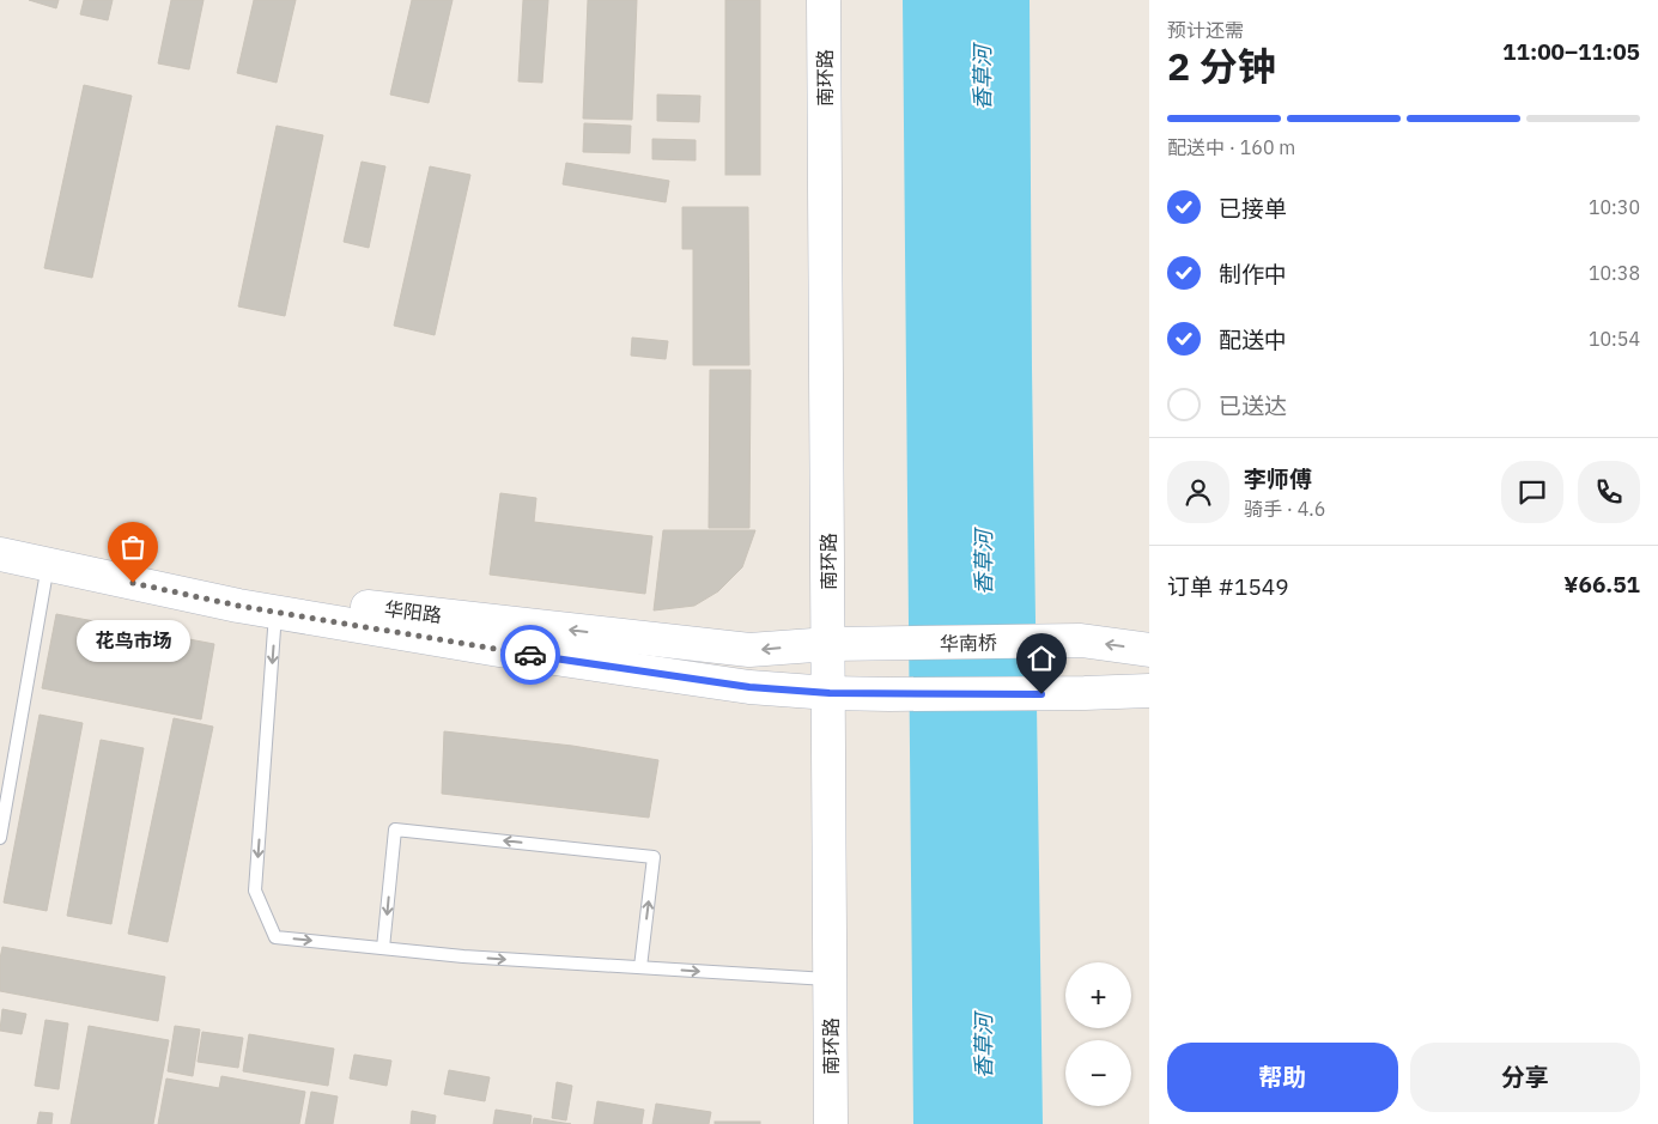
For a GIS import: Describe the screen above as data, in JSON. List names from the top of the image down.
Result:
{
  "streets": {
    "main road": ["南环路", "华阳路", "华南桥"]
  },
  "crossings": [
    ["南环路", "华阳路"],
    ["华阳路", "华南桥"]
  ],
  "water": ["香草河"],
  "places": ["花鸟市场"],
  "page": {
    "heading": ["2 分钟", "预计还需", "11:00–11:05"],
    "panel": [
      "李师傅",
      "骑手 · 4.6",
      "订单 #1549",
      "¥66.51"
    ],
    "bar": "配送中 · 160 m",
    "list": [
      ["已接单", "10:30"],
      ["制作中", "10:38"],
      ["配送中", "10:54"],
      "已送达"
    ],
    "bubble": "花鸟市场",
    "map_buttons": ["+", "−"],
    "buttons": ["帮助", "分享"]
  }
}
